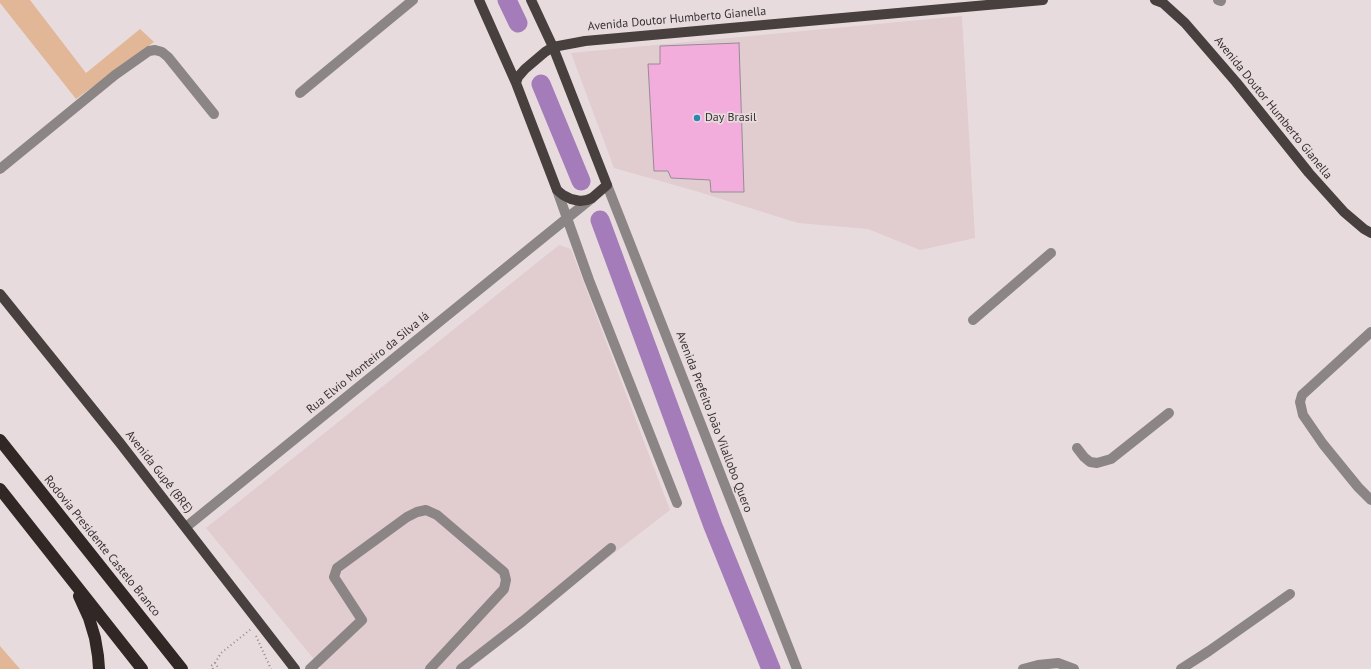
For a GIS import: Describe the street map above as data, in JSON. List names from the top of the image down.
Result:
{
  "streets": {
    "highway": ["Rodovia Presidente Castelo Branco"],
    "main road": ["Avenida Doutor Humberto Gianella", "Avenida Prefeito João Vilallobo Quero", "Avenida Gupê (BRE)"],
    "street": ["Rua Elvio Monteiro da Silva Iá"]
  },
  "crossings": [
    ["Avenida Doutor Humberto Gianella", "Avenida Prefeito João Vilallobo Quero"],
    ["Rua Elvio Monteiro da Silva Iá", "Avenida Gupê (BRE)"]
  ],
  "places": ["Day Brasil"]
}
